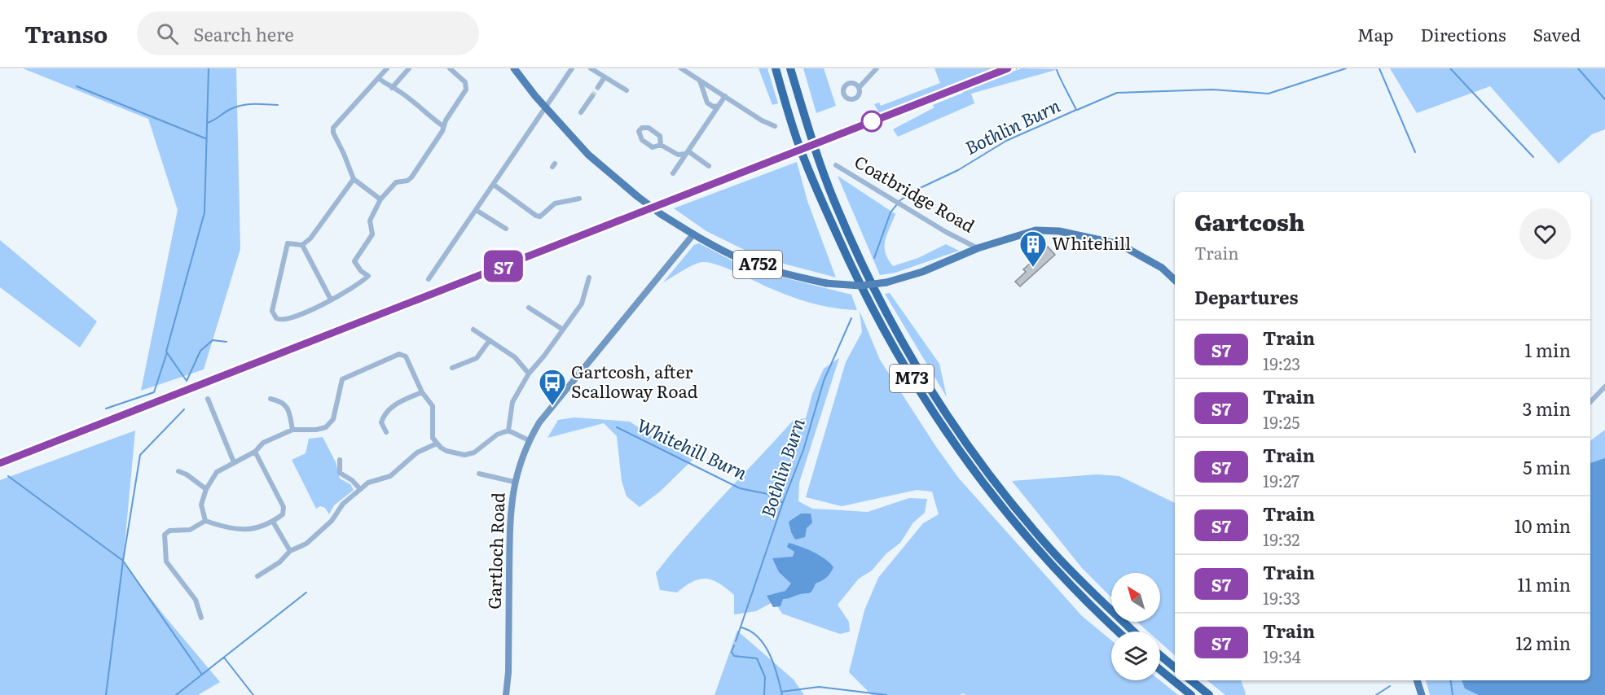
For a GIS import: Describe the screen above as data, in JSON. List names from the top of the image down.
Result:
{
  "streets": {
    "highway": ["M73"],
    "main road": ["Coatbridge Road", "A752", "Gartloch Road"]
  },
  "crossings": [
    ["Coatbridge Road", "A752"],
    ["Coatbridge Road", "Gartloch Road"]
  ],
  "water": ["Bothlin Burn", "Whitehill Burn"],
  "places": {
    "building": ["Whitehill"],
    "bus stop": ["Gartcosh, after Scalloway Road"]
  },
  "north": "top left",
  "page": {
    "header": "Transo",
    "search": "Search here",
    "nav": ["Map", "Directions", "Saved"],
    "on_map": "S7",
    "heading": [
      ["Gartcosh", "Train"],
      "Departures"
    ],
    "list": [
      {
        "mark": "S7",
        "name": "Train",
        "note": "19:23",
        "value": "1 min"
      },
      {
        "mark": "S7",
        "name": "Train",
        "note": "19:25",
        "value": "3 min"
      },
      {
        "mark": "S7",
        "name": "Train",
        "note": "19:27",
        "value": "5 min"
      },
      {
        "mark": "S7",
        "name": "Train",
        "note": "19:32",
        "value": "10 min"
      },
      {
        "mark": "S7",
        "name": "Train",
        "note": "19:33",
        "value": "11 min"
      },
      {
        "mark": "S7",
        "name": "Train",
        "note": "19:34",
        "value": "12 min"
      }
    ]
  }
}
